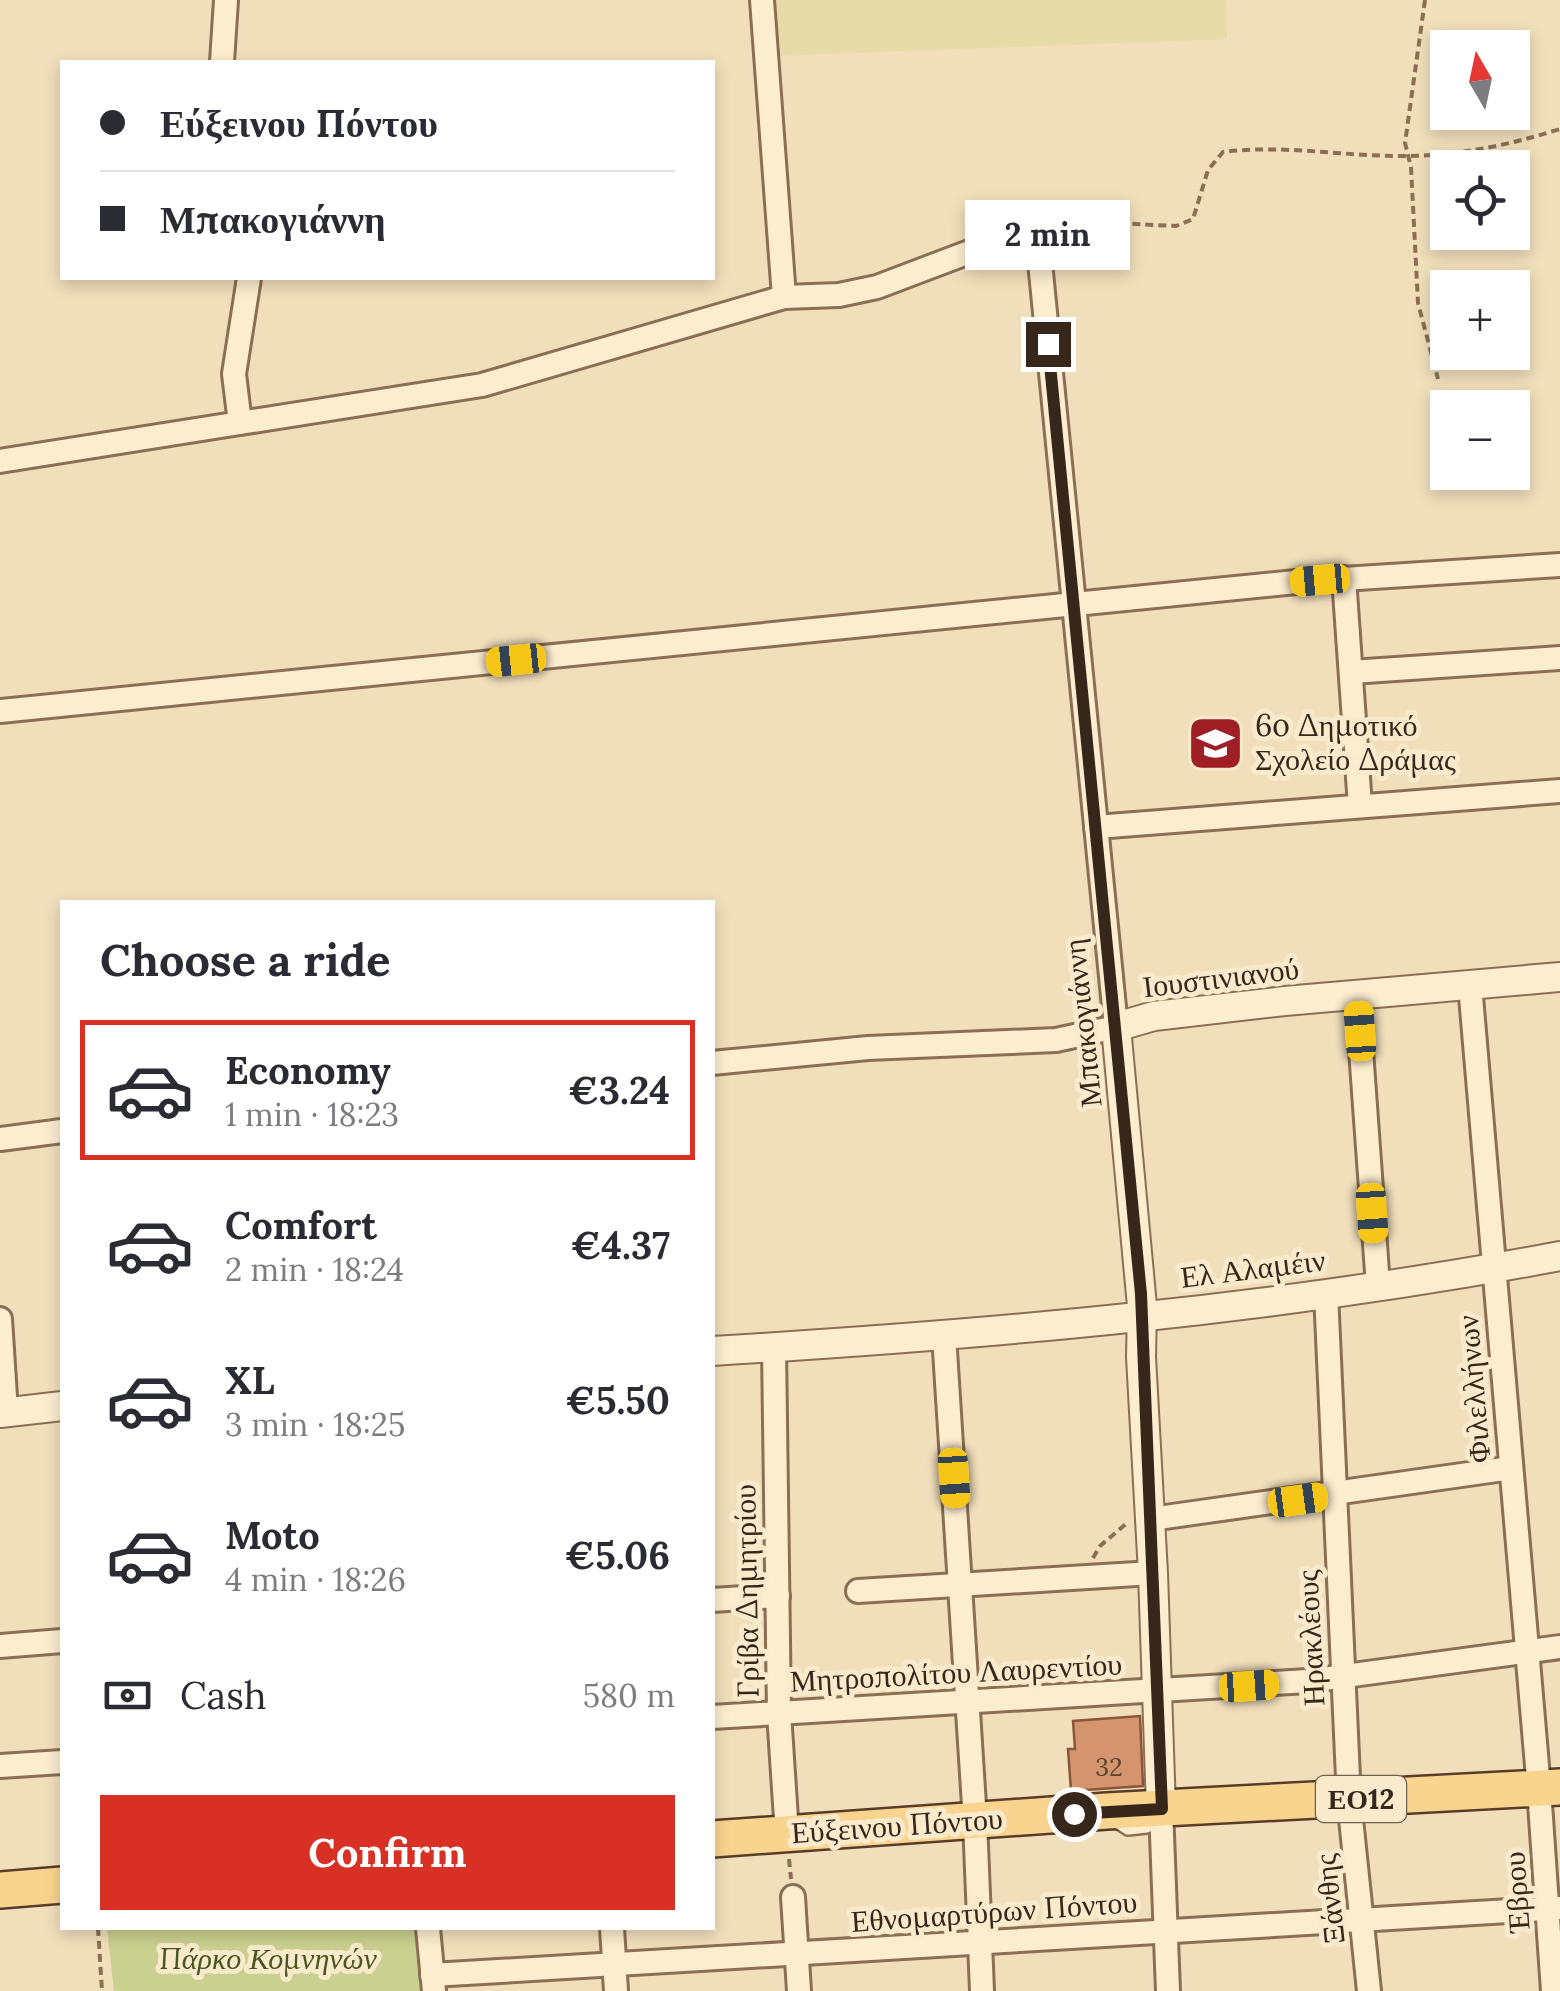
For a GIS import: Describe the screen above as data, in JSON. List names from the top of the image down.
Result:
{
  "streets": {
    "main road": ["ΕΟ12", "Εύξεινου Πόντου"],
    "street": [
      "Ιουστινιανού",
      "Μπακογιάννη",
      "Ελ Αλαμέιν",
      "Φιλελλήνων",
      "Γρίβα Δημητρίου",
      "Ηρακλέους",
      "Μητροπολίτου Λαυρεντίου",
      "Έβρου",
      "Ξάνθης",
      "Εθνομαρτύρων Πόντου"
    ]
  },
  "crossings": [
    ["Ιουστινιανού", "Μπακογιάννη"],
    ["Ιουστινιανού", "Φιλελλήνων"],
    ["Μπακογιάννη", "Ελ Αλαμέιν"],
    ["Μπακογιάννη", "Μητροπολίτου Λαυρεντίου"],
    ["Μπακογιάννη", "Εύξεινου Πόντου"],
    ["Ελ Αλαμέιν", "Φιλελλήνων"],
    ["Ελ Αλαμέιν", "Γρίβα Δημητρίου"],
    ["Ελ Αλαμέιν", "Ηρακλέους"],
    ["Φιλελλήνων", "Μητροπολίτου Λαυρεντίου"],
    ["Φιλελλήνων", "Εύξεινου Πόντου"],
    ["Φιλελλήνων", "Έβρου"],
    ["Γρίβα Δημητρίου", "Μητροπολίτου Λαυρεντίου"],
    ["Γρίβα Δημητρίου", "Εύξεινου Πόντου"],
    ["Ηρακλέους", "Μητροπολίτου Λαυρεντίου"],
    ["Ηρακλέους", "Εύξεινου Πόντου"],
    ["Ηρακλέους", "Ξάνθης"],
    ["Εύξεινου Πόντου", "Έβρου"],
    ["Εύξεινου Πόντου", "Ξάνθης"],
    ["Έβρου", "Εθνομαρτύρων Πόντου"],
    ["Ξάνθης", "Εθνομαρτύρων Πόντου"]
  ],
  "parks": ["Πάρκο Κομνηνών"],
  "places": {
    "school or university": ["6o Δημοτικό Σχολείο Δράμας"]
  },
  "house_numbers": ["32"],
  "north": "top",
  "page": {
    "map_buttons": ["+", "−"],
    "banner": ["Εύξεινου Πόντου", "Μπακογιάννη"],
    "bubble": "2 min",
    "heading": "Choose a ride",
    "list": [
      {
        "name": "Economy",
        "note": "1 min · 18:23",
        "value": "€3.24"
      },
      {
        "name": "Comfort",
        "note": "2 min · 18:24",
        "value": "€4.37"
      },
      {
        "name": "XL",
        "note": "3 min · 18:25",
        "value": "€5.50"
      },
      {
        "name": "Moto",
        "note": "4 min · 18:26",
        "value": "€5.06"
      }
    ],
    "pay": ["Cash", "580 m"],
    "buttons": "Confirm"
  }
}
